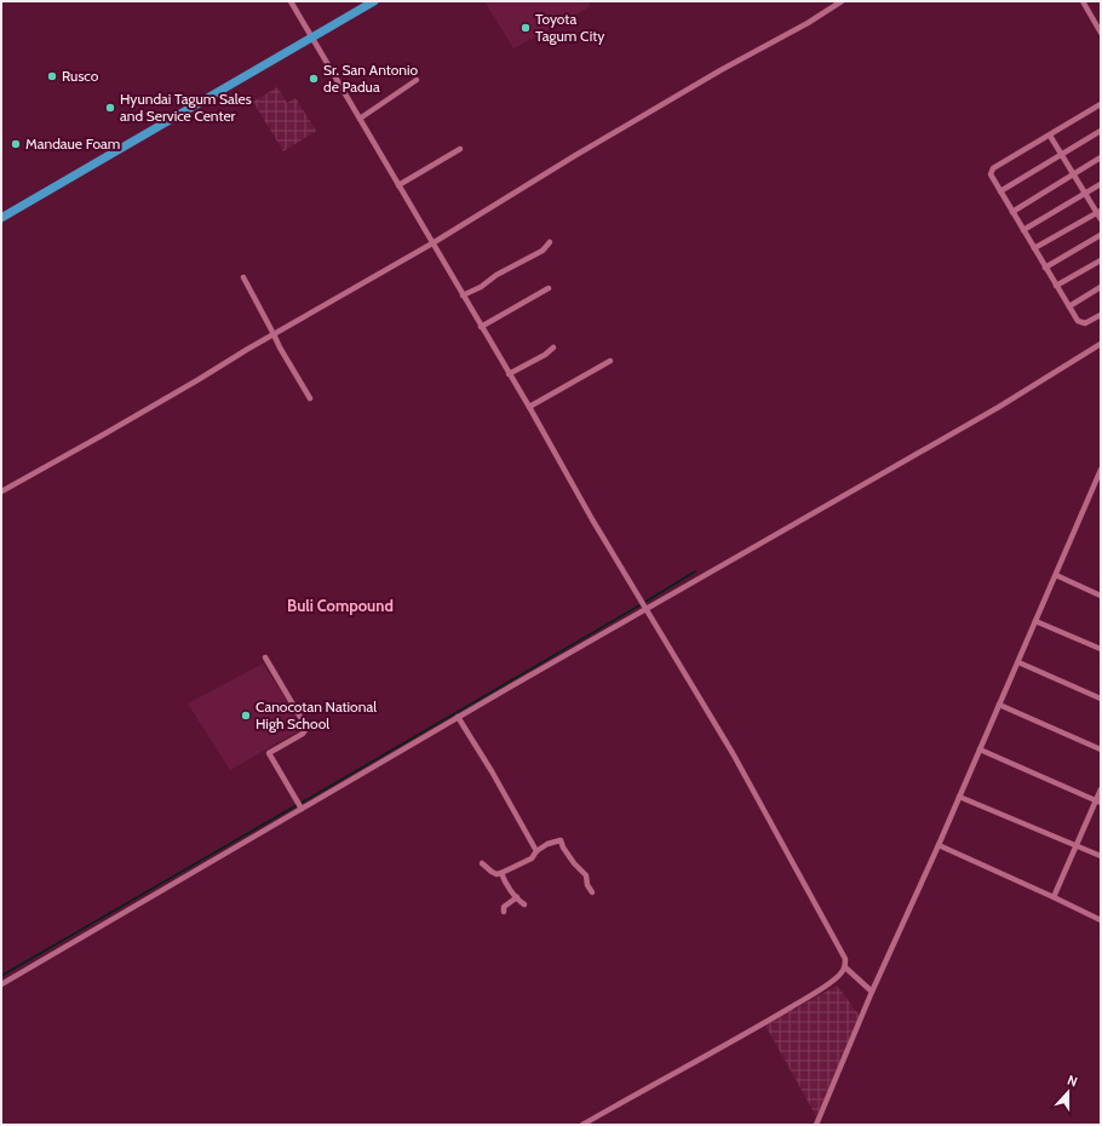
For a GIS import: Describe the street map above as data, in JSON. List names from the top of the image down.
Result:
{
  "districts": ["Buli Compound"],
  "places": [
    "Toyota Tagum City",
    "Rusco",
    "Sr. San Antonio de Padua",
    "Hyundai Tagum Sales and Service Center",
    "Mandaue Foam",
    "Canocotan National High School"
  ],
  "north": "top"
}
